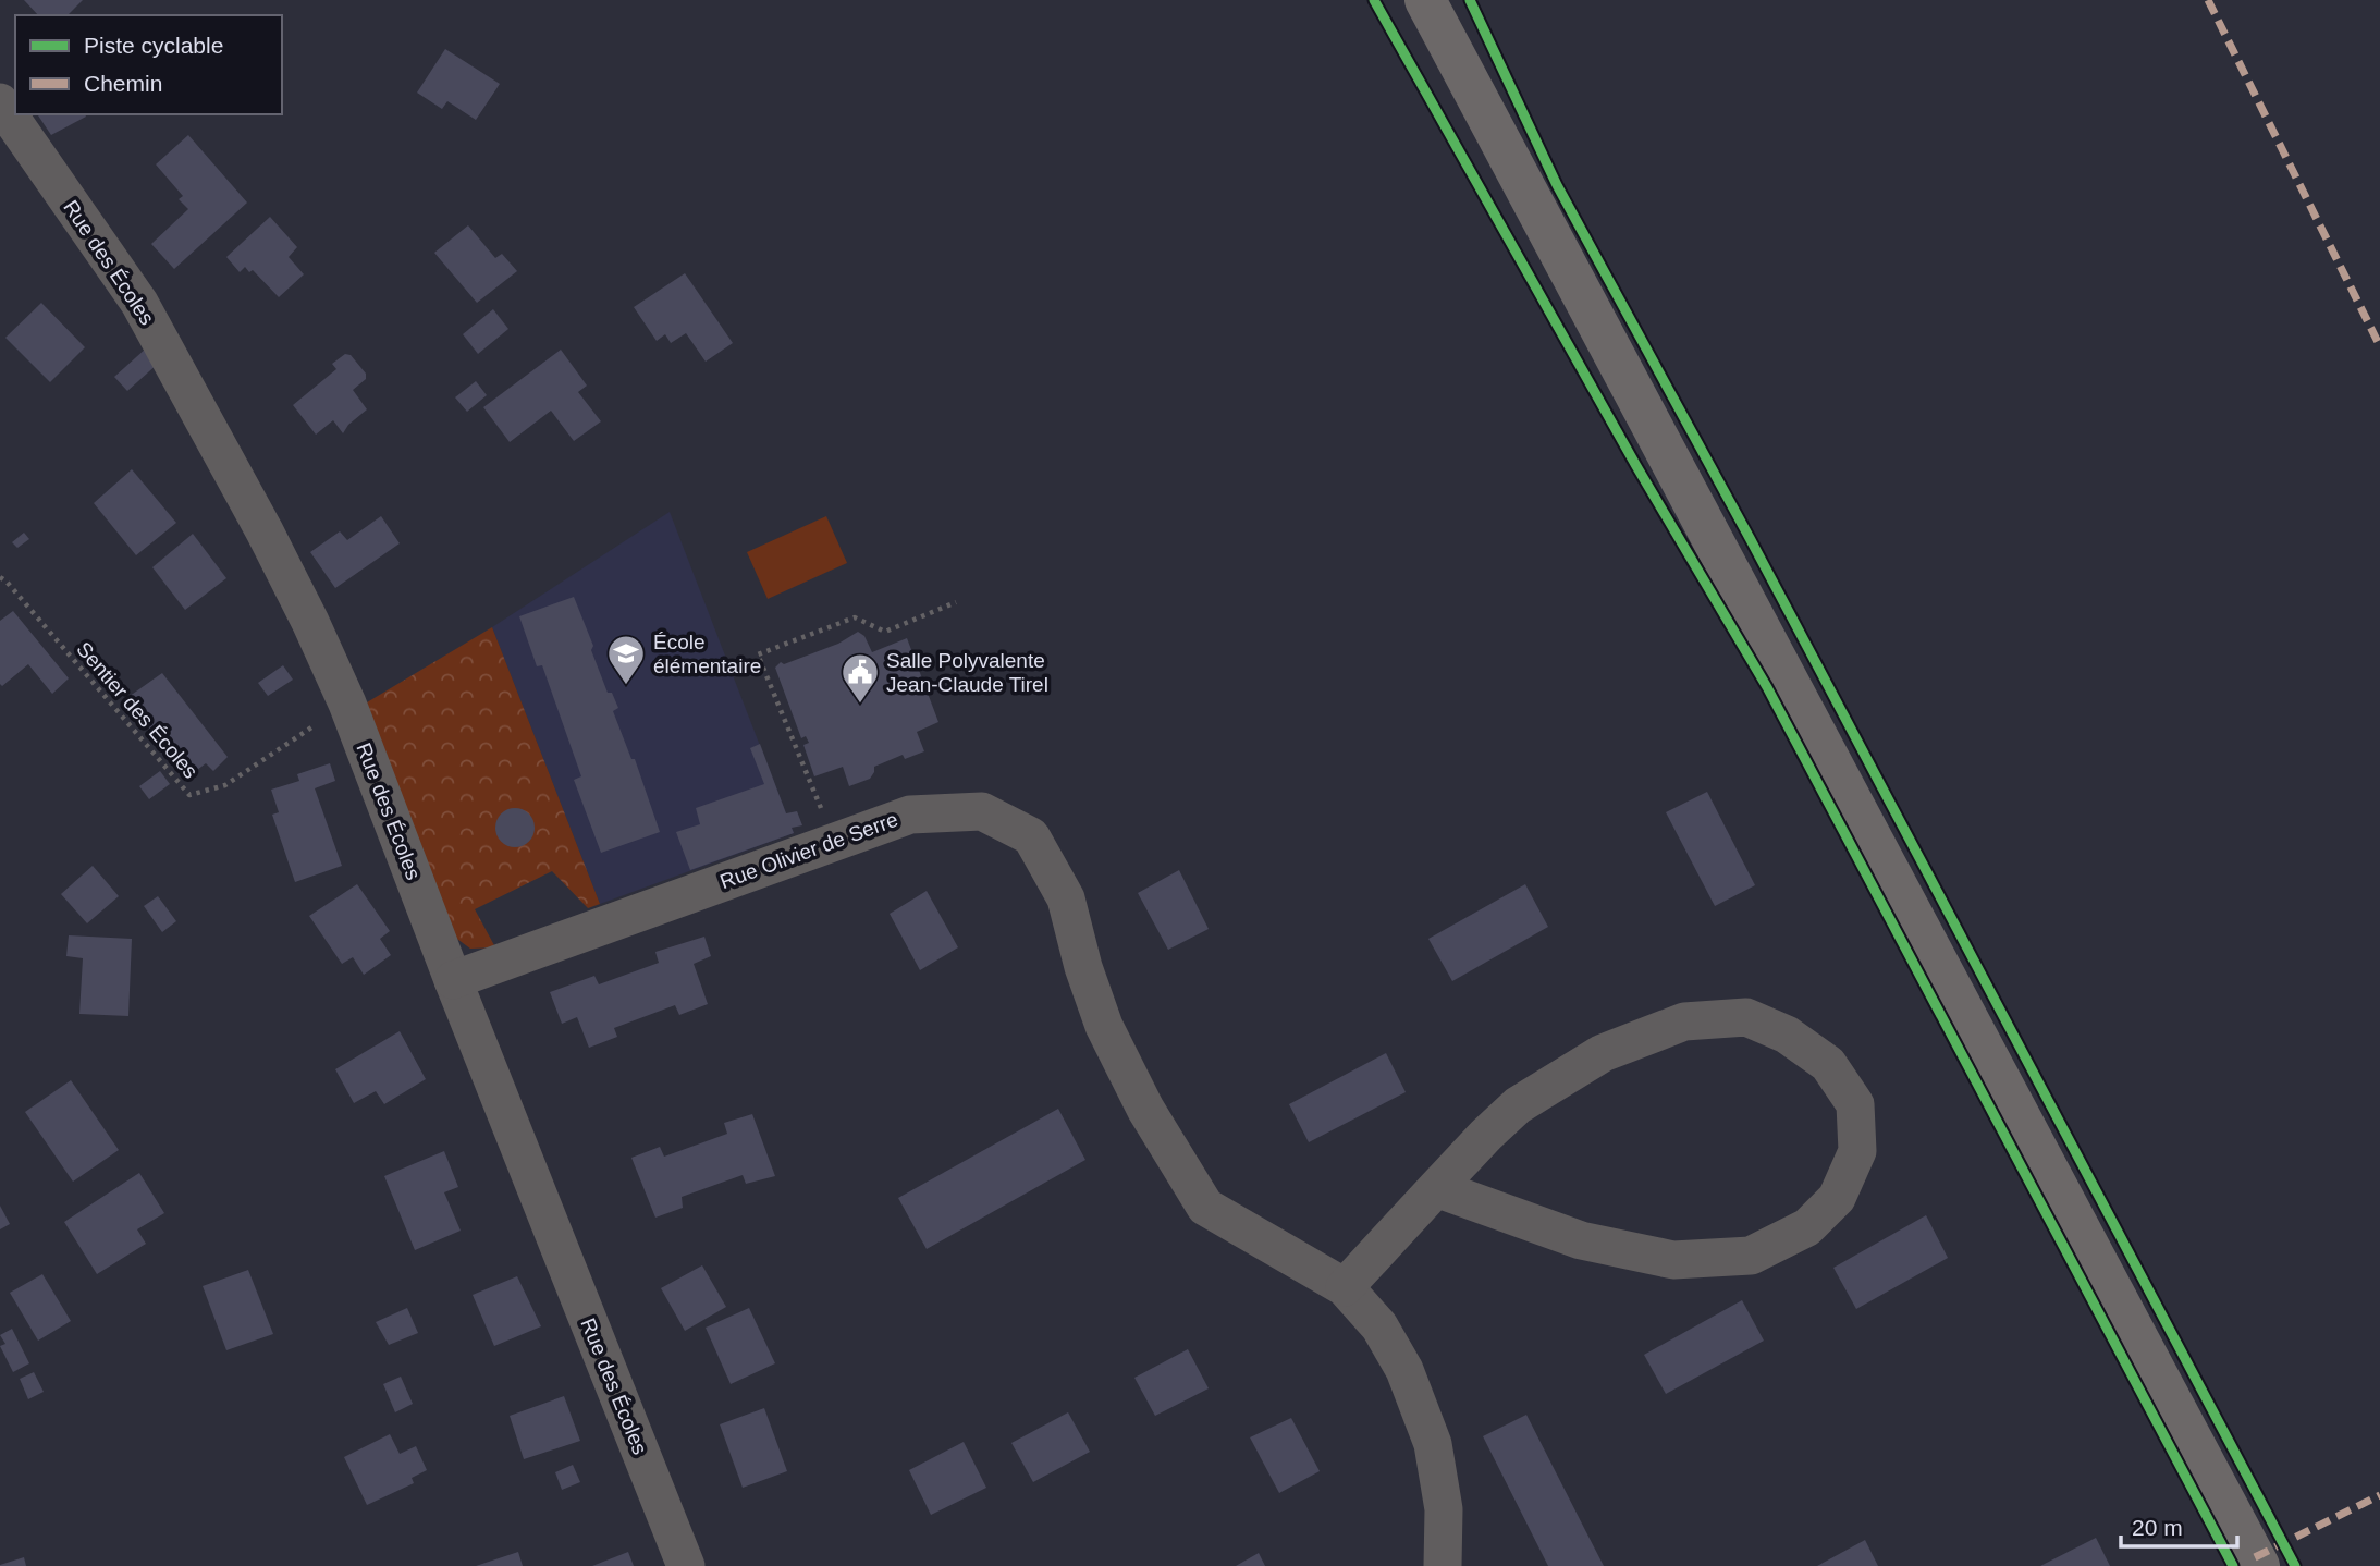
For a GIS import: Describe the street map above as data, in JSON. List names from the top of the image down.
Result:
{
  "streets": {
    "street": ["Rue des Écoles", "Rue Olivier de Serre"],
    "path": ["Sentier des Écoles"]
  },
  "crossings": [
    ["Rue des Écoles", "Sentier des Écoles"],
    ["Rue des Écoles", "Rue Olivier de Serre"]
  ],
  "places": {
    "school or university": ["École élémentaire"],
    "public building": ["Salle Polyvalente Jean-Claude Tirel"]
  },
  "legend": ["Piste cyclable", "Chemin"],
  "scale_bar": "20 m"
}
